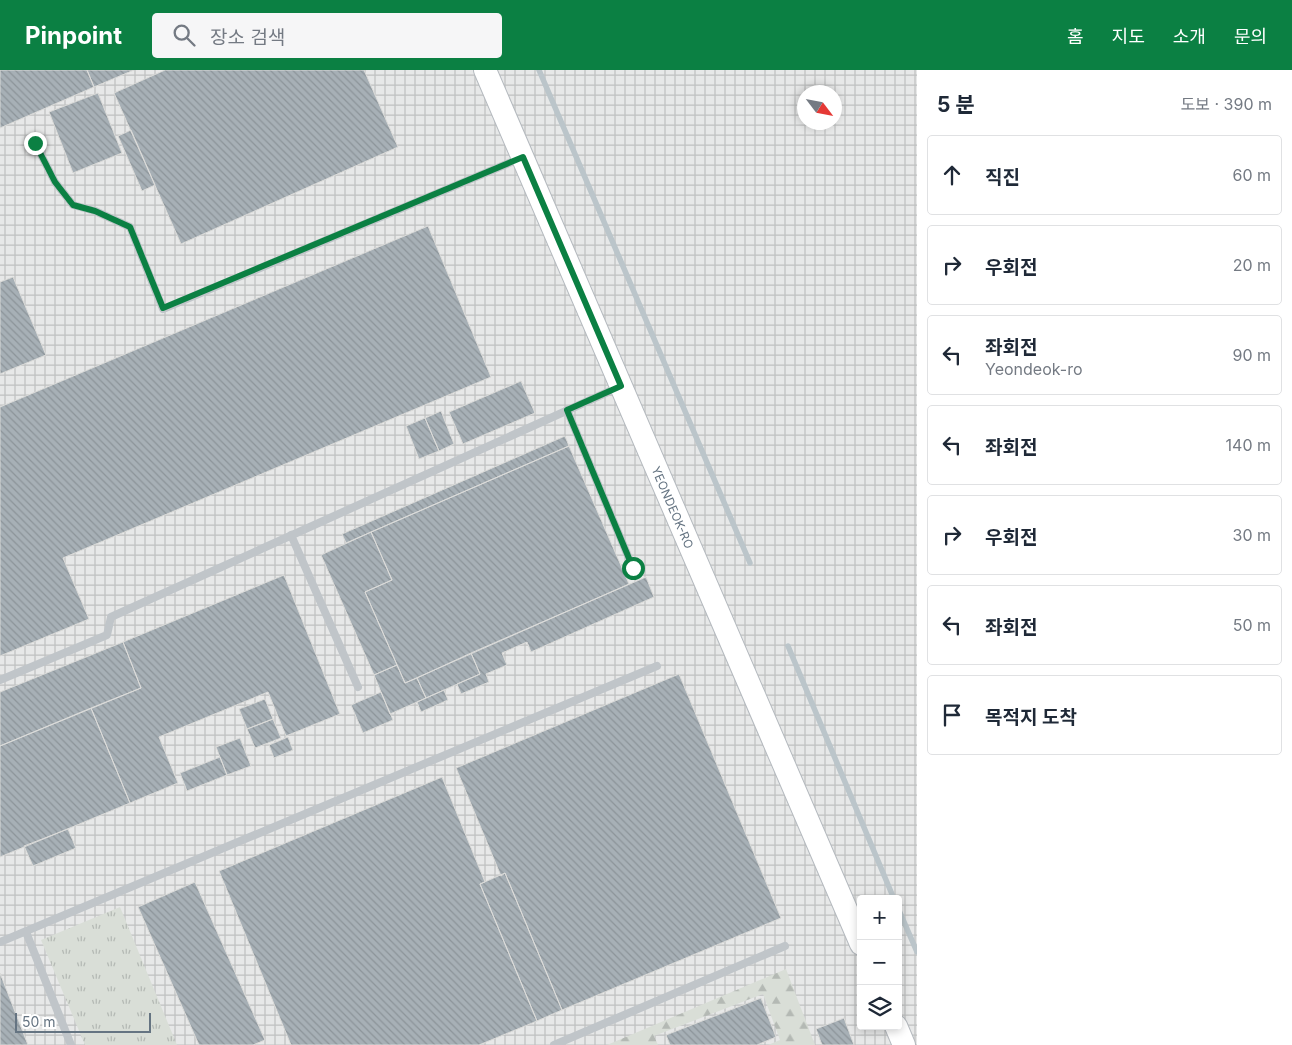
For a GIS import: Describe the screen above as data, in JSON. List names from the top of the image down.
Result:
{
  "streets": {
    "street": ["YEONDEOK-RO"]
  },
  "scale_bar": "50 m",
  "north": "bottom right",
  "page": {
    "header": "Pinpoint",
    "search": "장소 검색",
    "nav": [
      "홈",
      "지도",
      "소개",
      "문의"
    ],
    "heading": ["5 분", "도보 · 390 m"],
    "list": [
      ["직진", "60 m"],
      ["우회전", "20 m"],
      ["좌회전", "Yeondeok-ro", "90 m"],
      ["좌회전", "140 m"],
      ["우회전", "30 m"],
      ["좌회전", "50 m"],
      "목적지 도착"
    ],
    "map_buttons": ["+", "−"],
    "scale": "50 m"
  }
}
